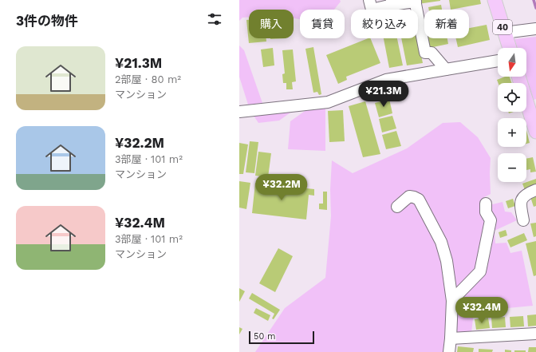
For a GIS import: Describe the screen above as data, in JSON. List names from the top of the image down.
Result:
{
  "streets": {
    "main road": ["40"]
  },
  "scale_bar": "50 m",
  "north": "bottom",
  "page": {
    "heading": "3件の物件",
    "chip": [
      "購入",
      "賃貸",
      "絞り込み",
      "新着"
    ],
    "list": [
      {
        "name": "¥21.3M",
        "note": "2部屋 · 80 m² · マンション"
      },
      {
        "name": "¥32.2M",
        "note": "3部屋 · 101 m² · マンション"
      },
      {
        "name": "¥32.4M",
        "note": "3部屋 · 101 m² · マンション"
      }
    ],
    "map_buttons": ["+", "−"],
    "price": ["¥21.3M", "¥32.2M", "¥32.4M"],
    "scale": "50 m"
  }
}
